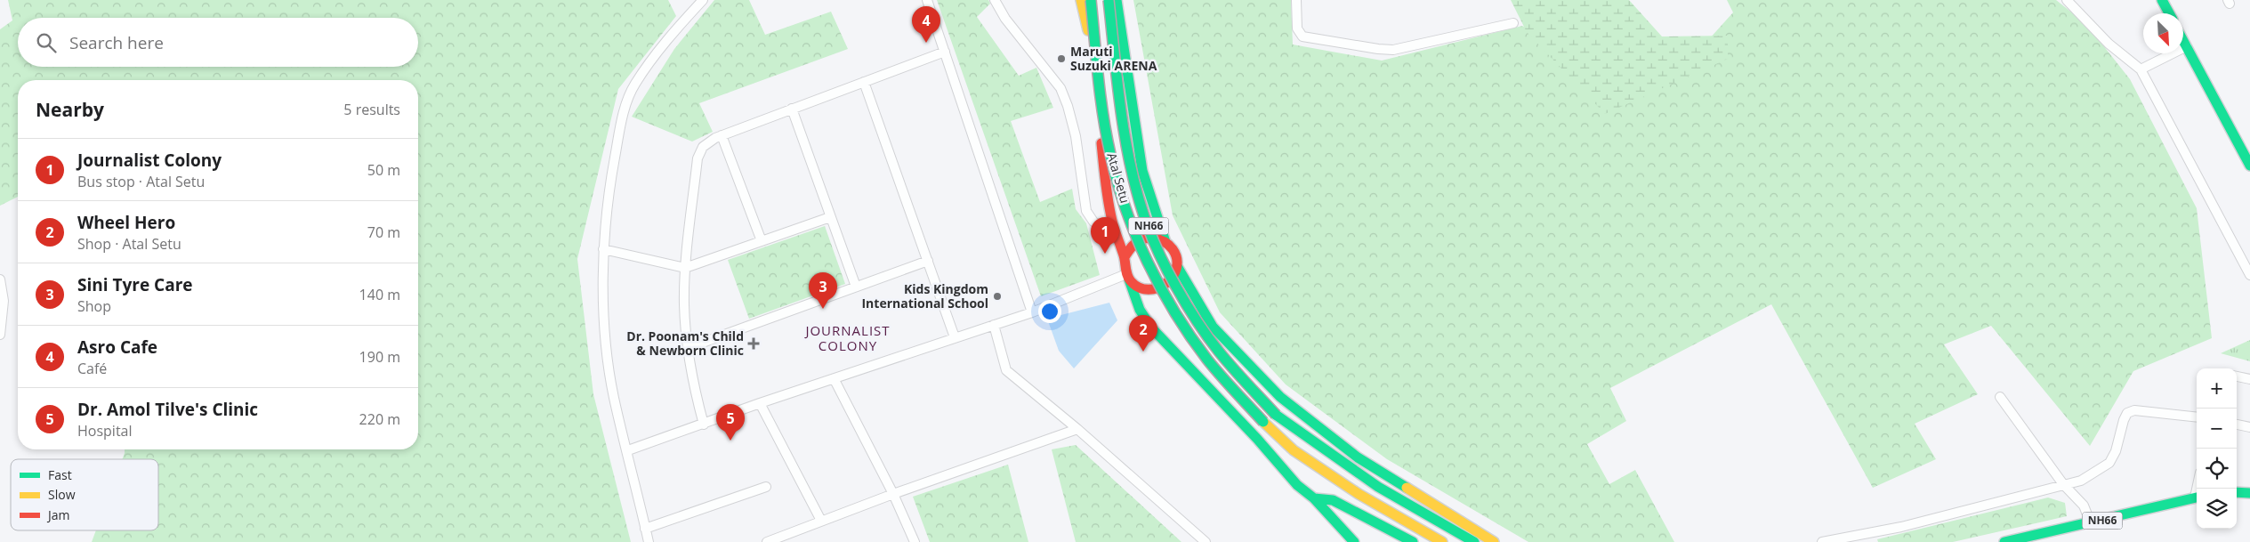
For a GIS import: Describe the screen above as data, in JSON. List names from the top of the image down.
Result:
{
  "streets": {
    "main road": ["Atal Setu", "NH66"]
  },
  "districts": ["JOURNALIST COLONY"],
  "places": {
    "other": ["Maruti Suzuki ARENA", "Kids Kingdom International School"],
    "health": ["Dr. Poonam's Child & Newborn Clinic"]
  },
  "legend": ["Fast", "Slow", "Jam"],
  "north": "bottom right",
  "page": {
    "pins": [
      "4",
      "1",
      "3",
      "2",
      "5"
    ],
    "search": "Search here",
    "heading": ["Nearby", "5 results"],
    "list": [
      {
        "mark": "1",
        "name": "Journalist Colony",
        "note": "Bus stop · Atal Setu",
        "value": "50 m"
      },
      {
        "mark": "2",
        "name": "Wheel Hero",
        "note": "Shop · Atal Setu",
        "value": "70 m"
      },
      {
        "mark": "3",
        "name": "Sini Tyre Care",
        "note": "Shop",
        "value": "140 m"
      },
      {
        "mark": "4",
        "name": "Asro Cafe",
        "note": "Café",
        "value": "190 m"
      },
      {
        "mark": "5",
        "name": "Dr. Amol Tilve's Clinic",
        "note": "Hospital",
        "value": "220 m"
      }
    ],
    "map_buttons": ["+", "−"]
  }
}
